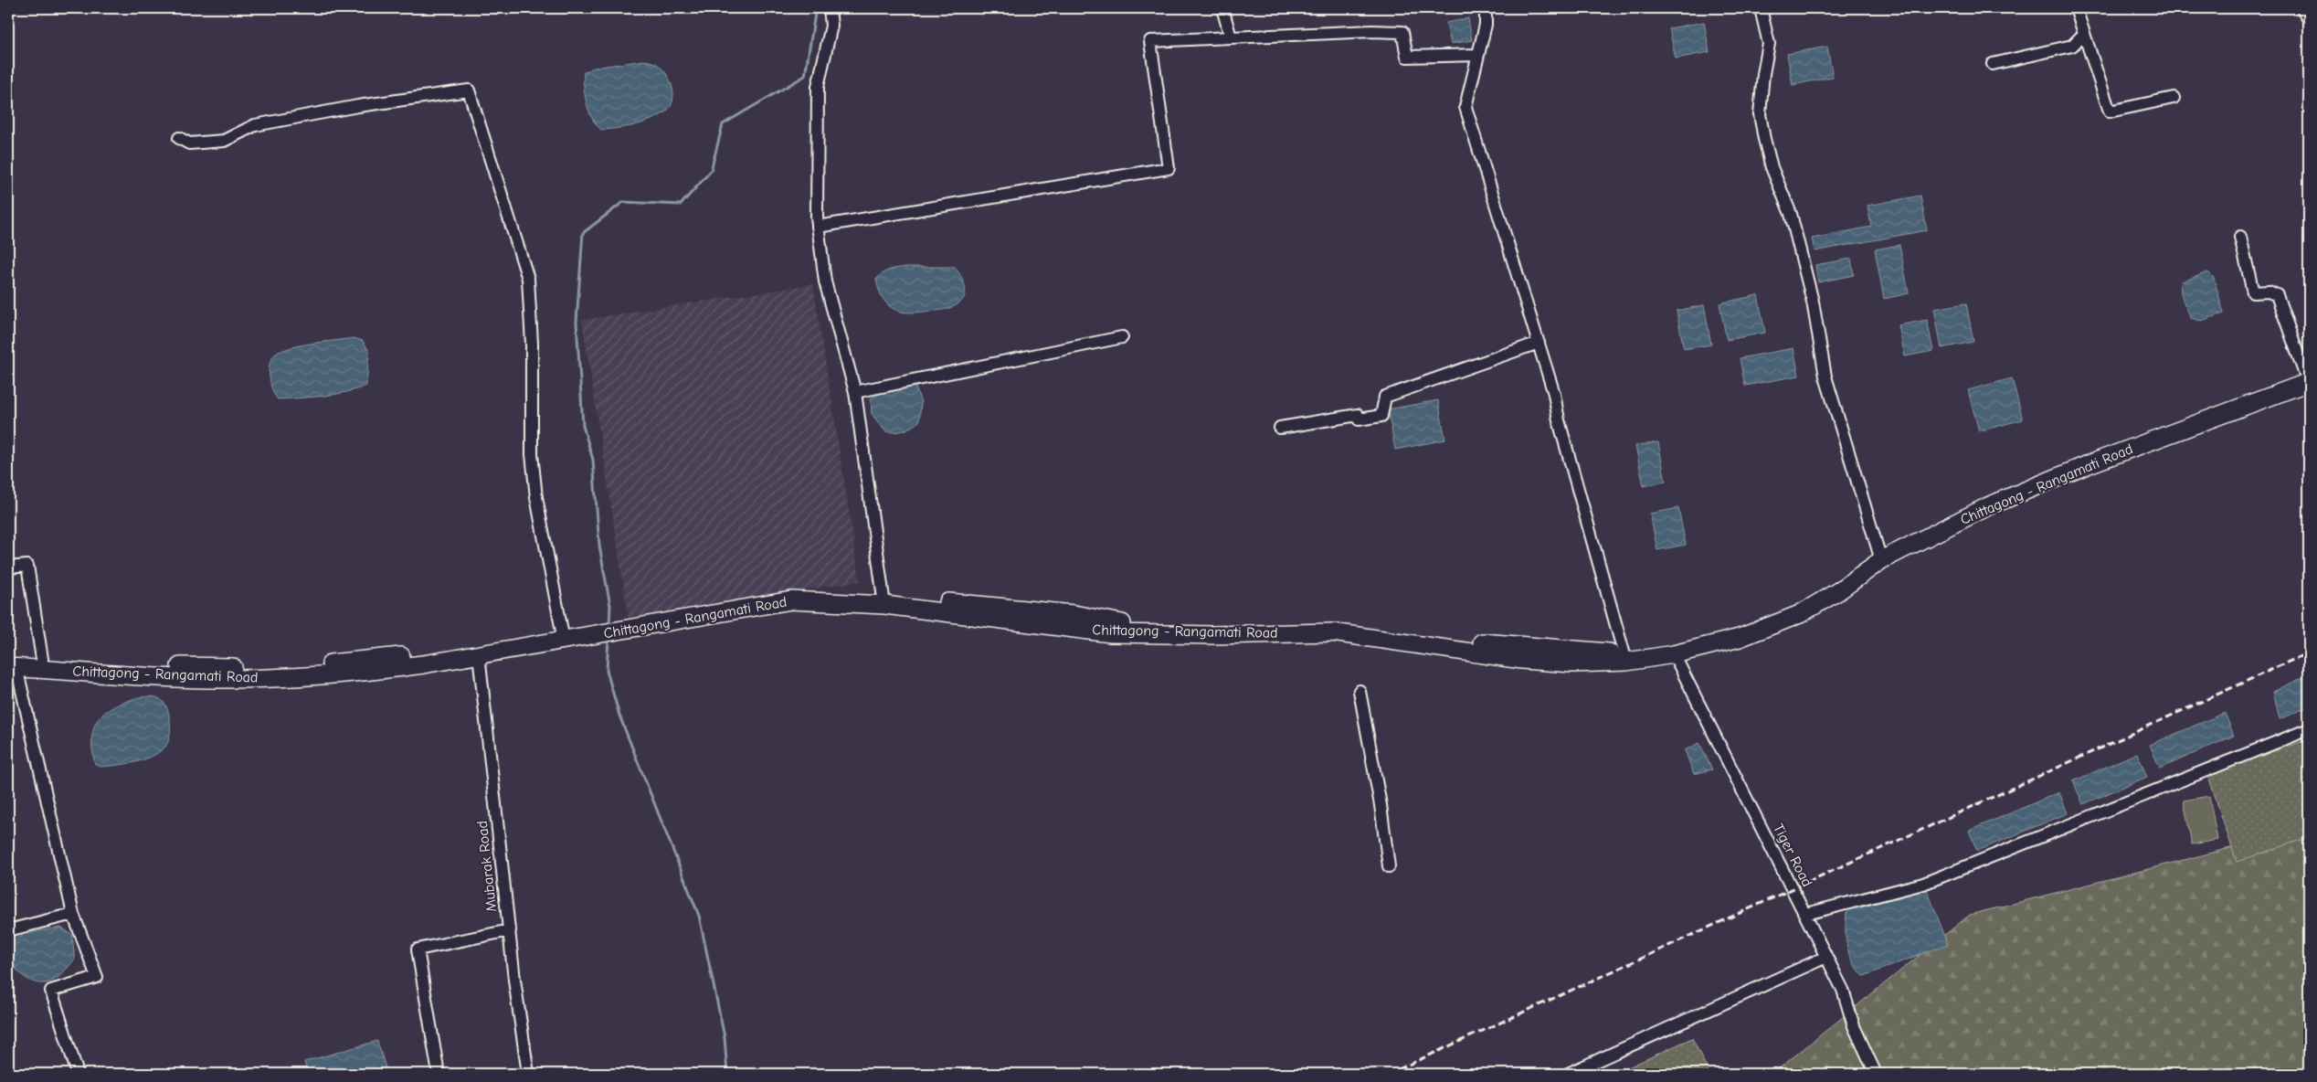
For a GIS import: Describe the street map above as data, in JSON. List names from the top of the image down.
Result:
{
  "streets": {
    "highway": ["Chittagong - Rangamati Road"],
    "street": ["Tiger Road", "Mubarak Road"]
  },
  "crossings": [
    ["Chittagong - Rangamati Road", "Tiger Road"],
    ["Chittagong - Rangamati Road", "Mubarak Road"]
  ]
}
